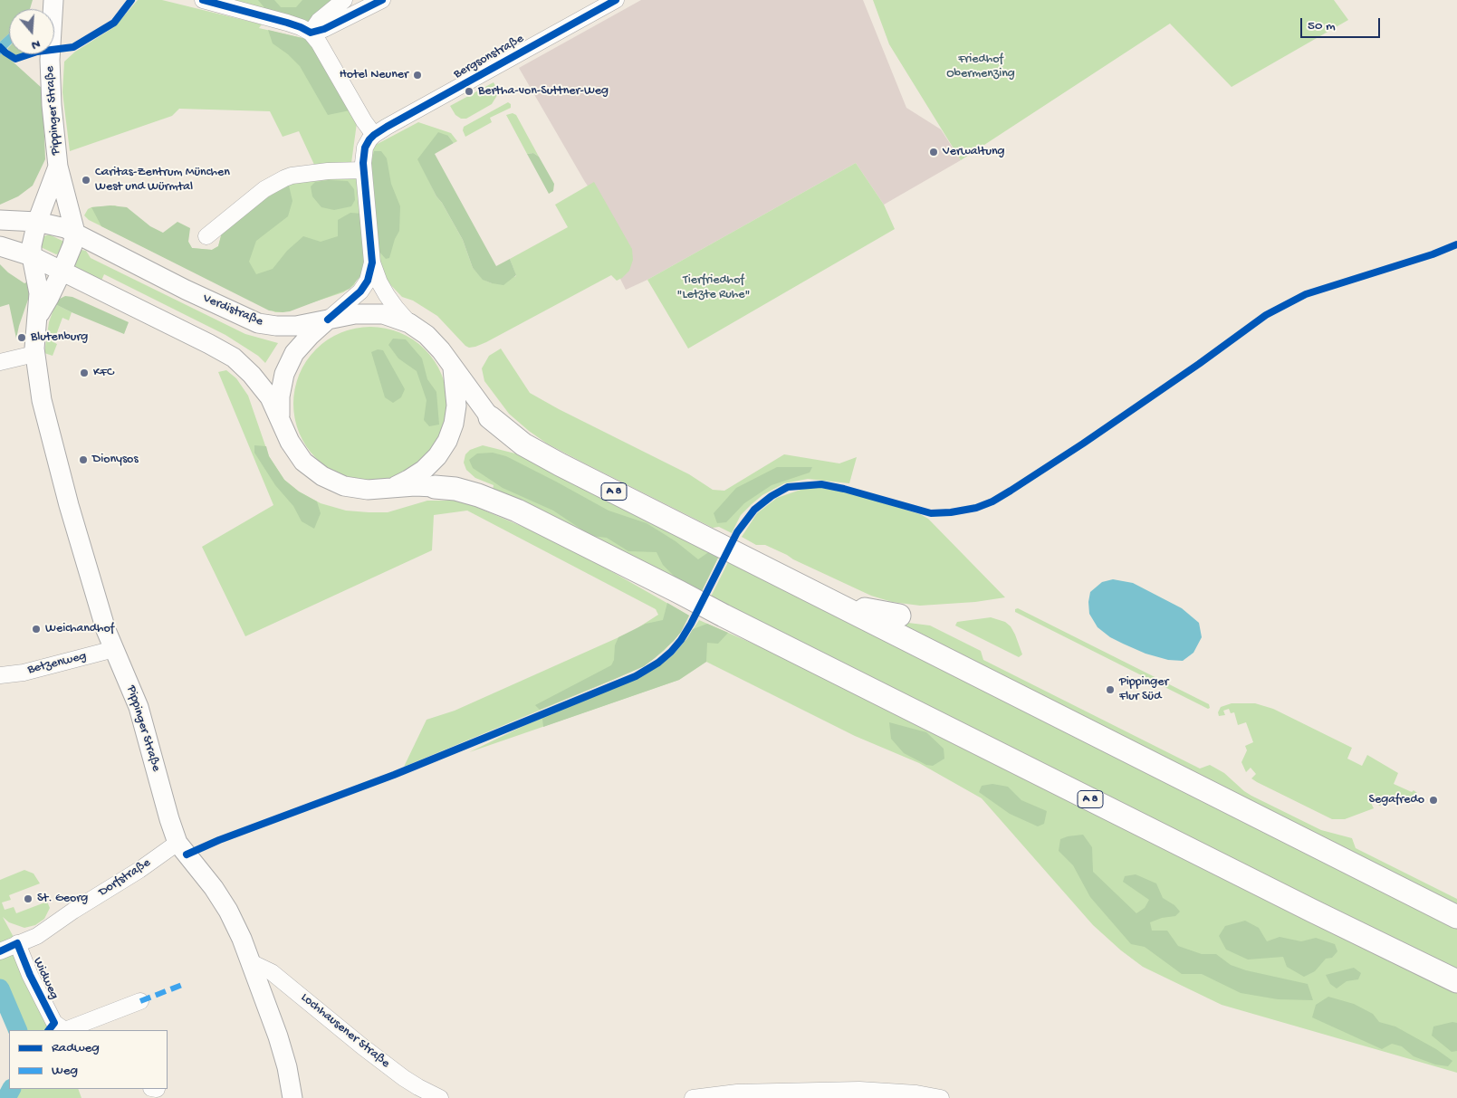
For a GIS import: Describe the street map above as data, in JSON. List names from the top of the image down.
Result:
{
  "streets": {
    "highway": ["A 8"],
    "main road": ["Pippinger Straße", "Verdistraße"],
    "street": [
      "Bergsonstraße",
      "Betzenweg",
      "Dorfstraße",
      "Widweg",
      "Lochhausener Straße"
    ]
  },
  "crossings": [
    ["Pippinger Straße", "Verdistraße"],
    ["Pippinger Straße", "Betzenweg"],
    ["Pippinger Straße", "Dorfstraße"],
    ["Pippinger Straße", "Lochhausener Straße"],
    ["Verdistraße", "A 8"],
    ["Dorfstraße", "Widweg"]
  ],
  "parks": ["Friedhof Obermenzing", "Tierfriedhof \"Letzte Ruhe\""],
  "places": [
    "Hotel Neuner",
    "Bertha-von-Suttner-Weg",
    "Verwaltung",
    "Caritas-Zentrum München West und Würmtal",
    "Blutenburg",
    "KFC",
    "Dionysos",
    "Weichandhof",
    "Pippinger Flur Süd",
    "Segafredo",
    "St. Georg"
  ],
  "legend": ["Radweg", "Weg"],
  "scale_bar": "50 m",
  "north": "bottom"
}
